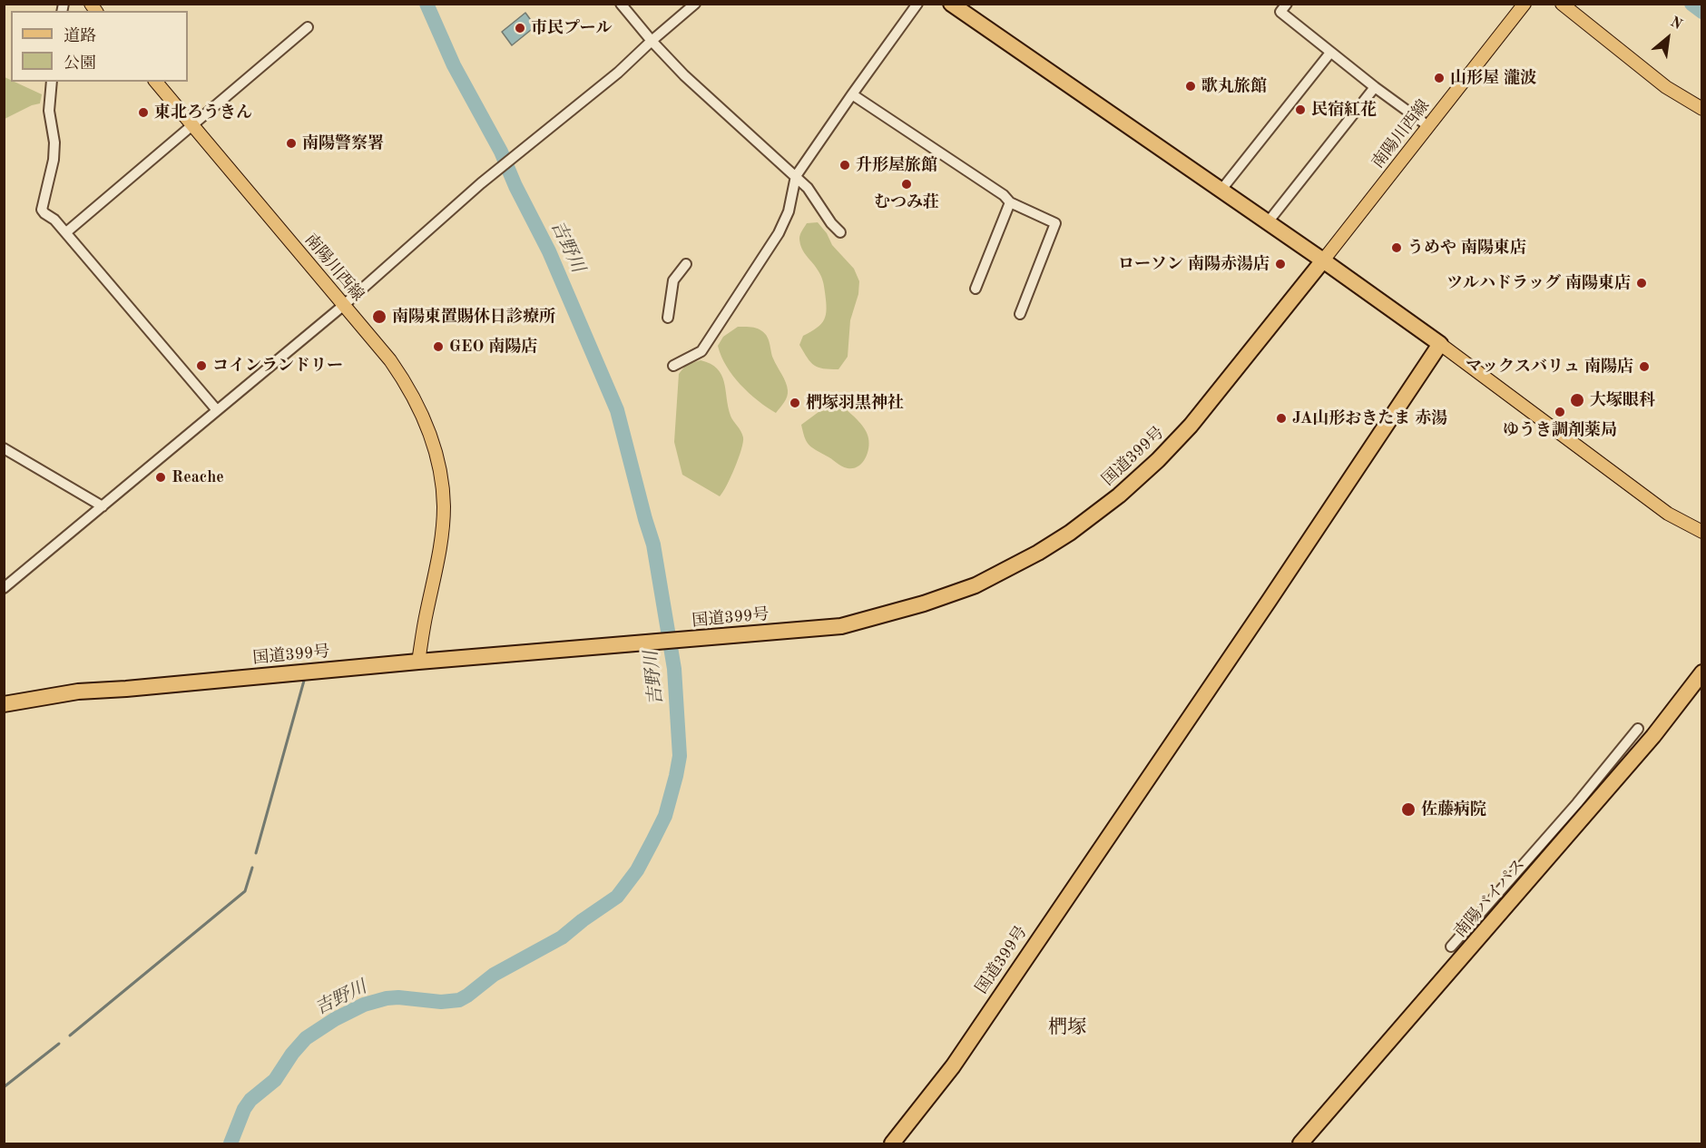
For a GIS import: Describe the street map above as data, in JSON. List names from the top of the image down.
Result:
{
  "streets": {
    "highway": ["国道399号", "南陽バイパス"],
    "main road": ["南陽川西線"]
  },
  "crossings": [
    ["南陽川西線", "国道399号"]
  ],
  "districts": ["椚塚"],
  "water": ["吉野川"],
  "places": [
    "市民プール",
    "山形屋 瀧波",
    "歌丸旅館",
    "民宿紅花",
    "東北ろうきん",
    "南陽警察署",
    "升形屋旅館",
    "むつみ荘",
    "うめや 南陽東店",
    "ローソン 南陽赤湯店",
    "ツルハドラッグ 南陽東店",
    "南陽東置賜休日診療所",
    "GEO 南陽店",
    "コインランドリー",
    "マックスバリュ 南陽店",
    "大塚眼科",
    "椚塚羽黒神社",
    "ゆうき調剤薬局",
    "JA山形おきたま 赤湯",
    "Reache",
    "佐藤病院"
  ],
  "legend": ["道路", "公園"],
  "north": "top right"
}
